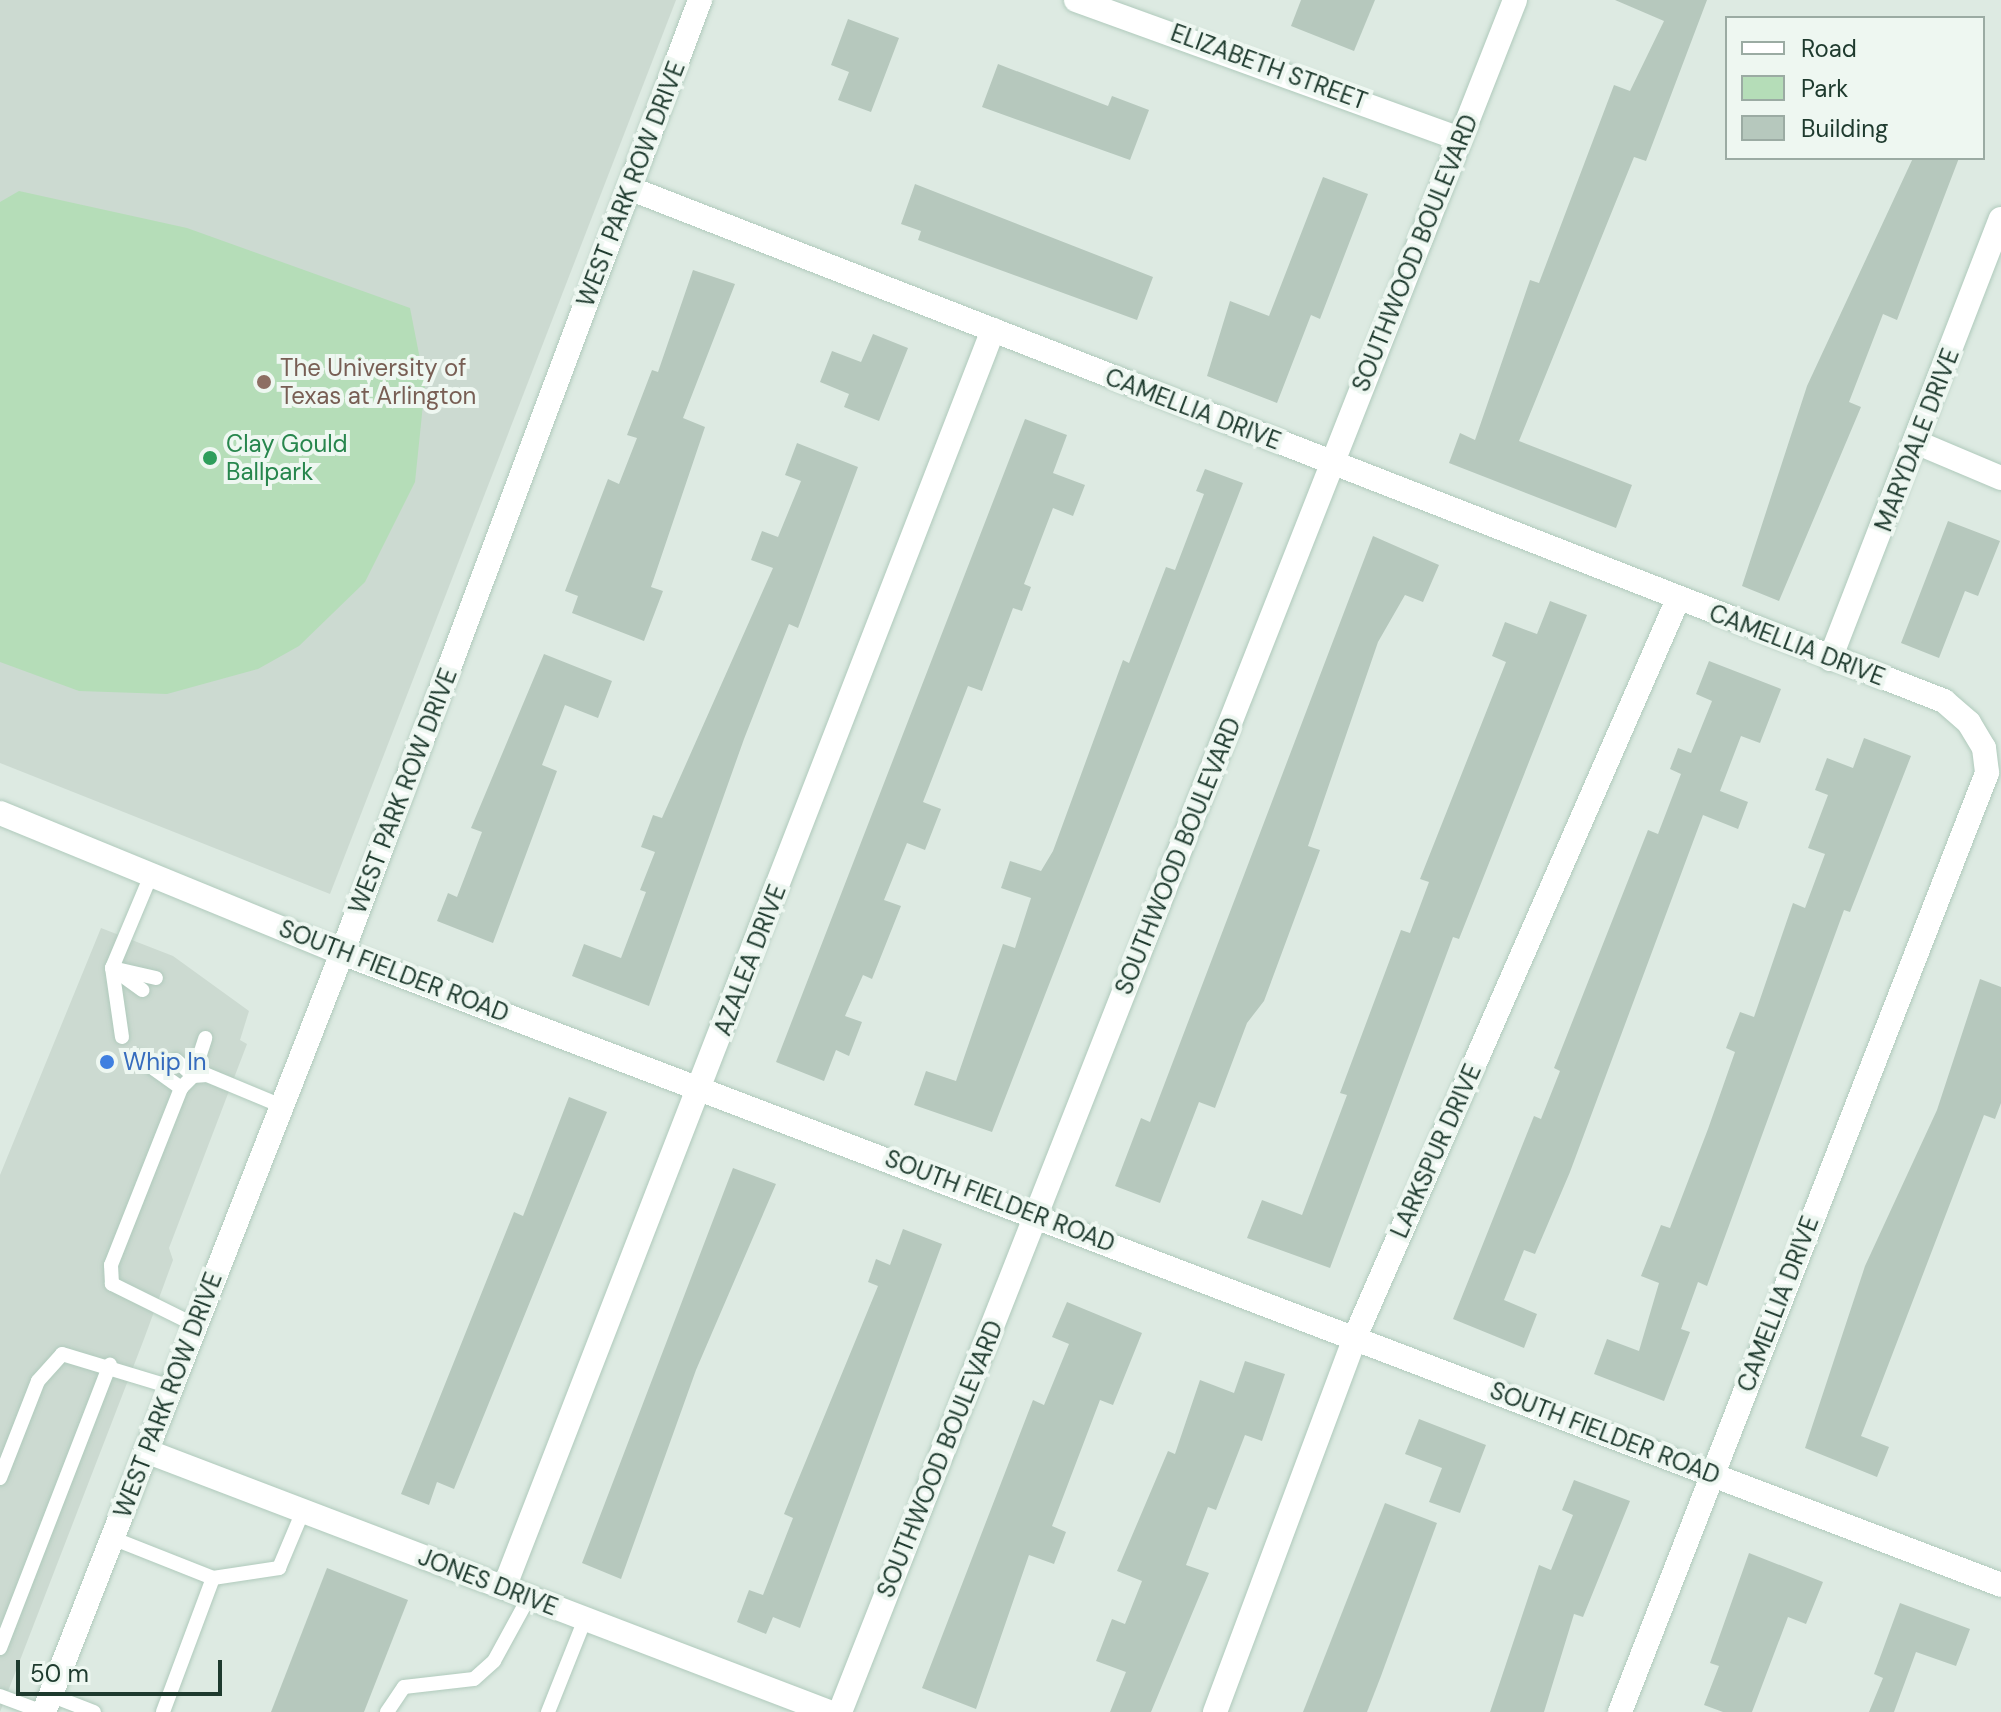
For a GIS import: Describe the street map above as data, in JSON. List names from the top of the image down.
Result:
{
  "streets": {
    "street": [
      "ELIZABETH STREET",
      "WEST PARK ROW DRIVE",
      "SOUTHWOOD BOULEVARD",
      "CAMELLIA DRIVE",
      "MARYDALE DRIVE",
      "AZALEA DRIVE",
      "SOUTH FIELDER ROAD",
      "LARKSPUR DRIVE",
      "JONES DRIVE"
    ]
  },
  "crossings": [
    ["ELIZABETH STREET", "SOUTHWOOD BOULEVARD"],
    ["WEST PARK ROW DRIVE", "CAMELLIA DRIVE"],
    ["WEST PARK ROW DRIVE", "SOUTH FIELDER ROAD"],
    ["WEST PARK ROW DRIVE", "JONES DRIVE"],
    ["SOUTHWOOD BOULEVARD", "CAMELLIA DRIVE"],
    ["SOUTHWOOD BOULEVARD", "SOUTH FIELDER ROAD"],
    ["CAMELLIA DRIVE", "MARYDALE DRIVE"],
    ["CAMELLIA DRIVE", "AZALEA DRIVE"],
    ["CAMELLIA DRIVE", "SOUTH FIELDER ROAD"],
    ["CAMELLIA DRIVE", "LARKSPUR DRIVE"],
    ["AZALEA DRIVE", "SOUTH FIELDER ROAD"],
    ["AZALEA DRIVE", "JONES DRIVE"],
    ["SOUTH FIELDER ROAD", "LARKSPUR DRIVE"]
  ],
  "places": ["The University of Texas at Arlington", "Clay Gould Ballpark", "Whip In"],
  "legend": ["Road", "Park", "Building"],
  "scale_bar": "50 m"
}
